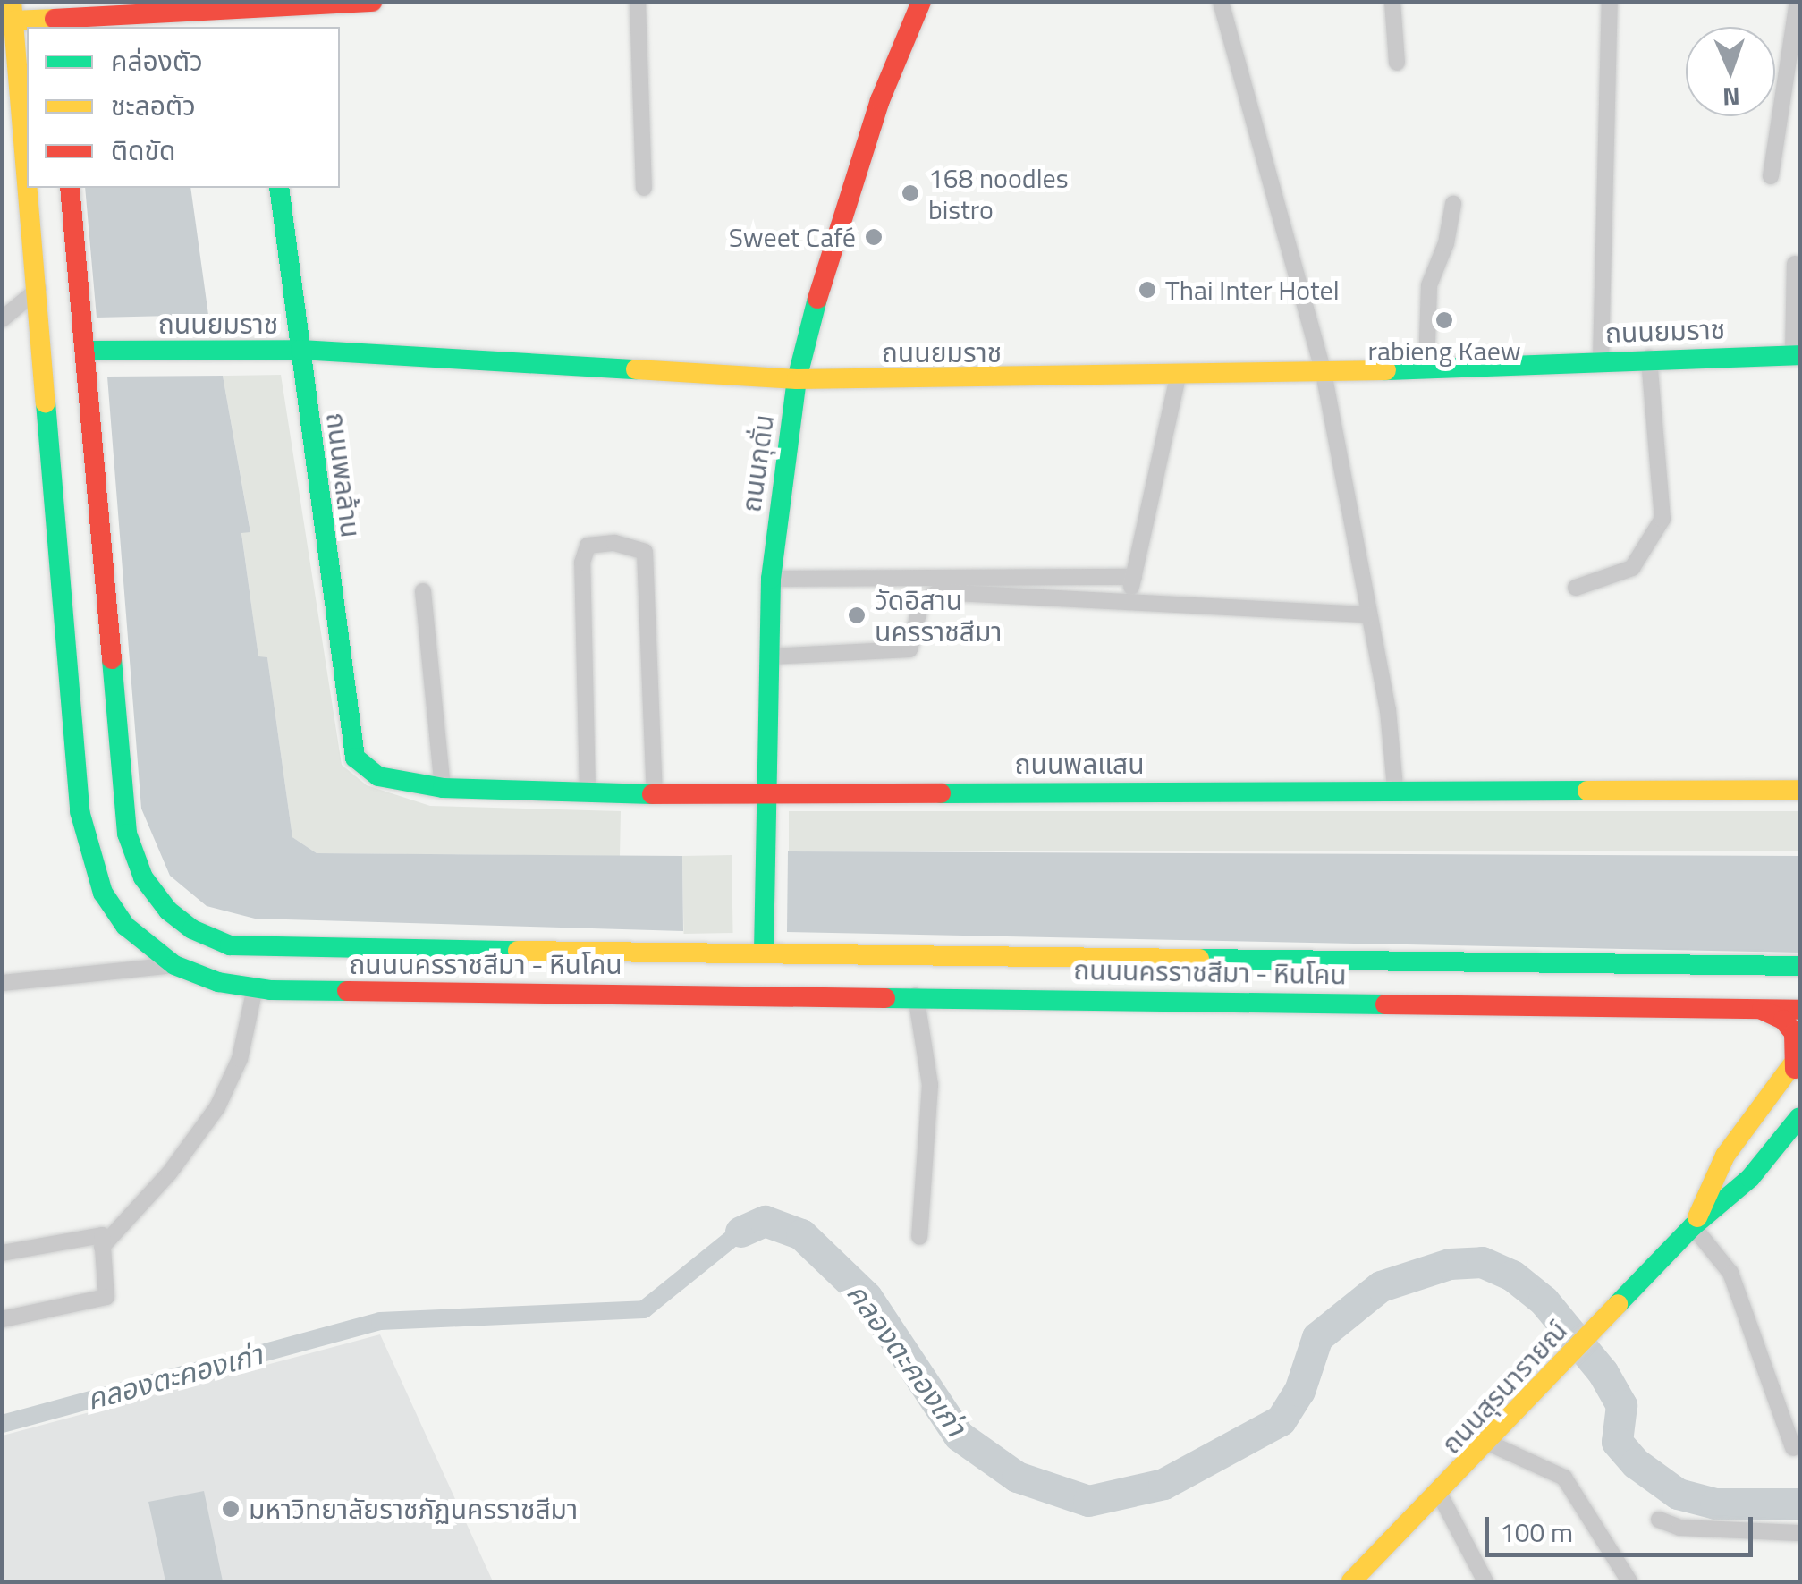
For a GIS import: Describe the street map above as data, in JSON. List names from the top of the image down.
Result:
{
  "streets": {
    "main road": [
      "ถนนยมราช",
      "ถนนกุดั่น",
      "ถนนพลล้าน",
      "ถนนพลแสน",
      "ถนนนครราชสีมา - หินโคน",
      "ถนนสุรนารายณ์"
    ]
  },
  "crossings": [
    ["ถนนยมราช", "ถนนกุดั่น"],
    ["ถนนยมราช", "ถนนพลล้าน"],
    ["ถนนยมราช", "ถนนนครราชสีมา - หินโคน"],
    ["ถนนกุดั่น", "ถนนพลแสน"],
    ["ถนนกุดั่น", "ถนนนครราชสีมา - หินโคน"],
    ["ถนนพลล้าน", "ถนนพลแสน"]
  ],
  "water": ["คลองตะคองเก่า"],
  "places": [
    "168 noodles bistro",
    "Sweet Café",
    "Thai Inter Hotel",
    "rabieng Kaew",
    "วัดอิสาน นครราชสีมา",
    "มหาวิทยาลัยราชภัฏนครราชสีมา"
  ],
  "legend": ["คล่องตัว", "ชะลอตัว", "ติดขัด"],
  "scale_bar": "100 m",
  "north": "bottom"
}
